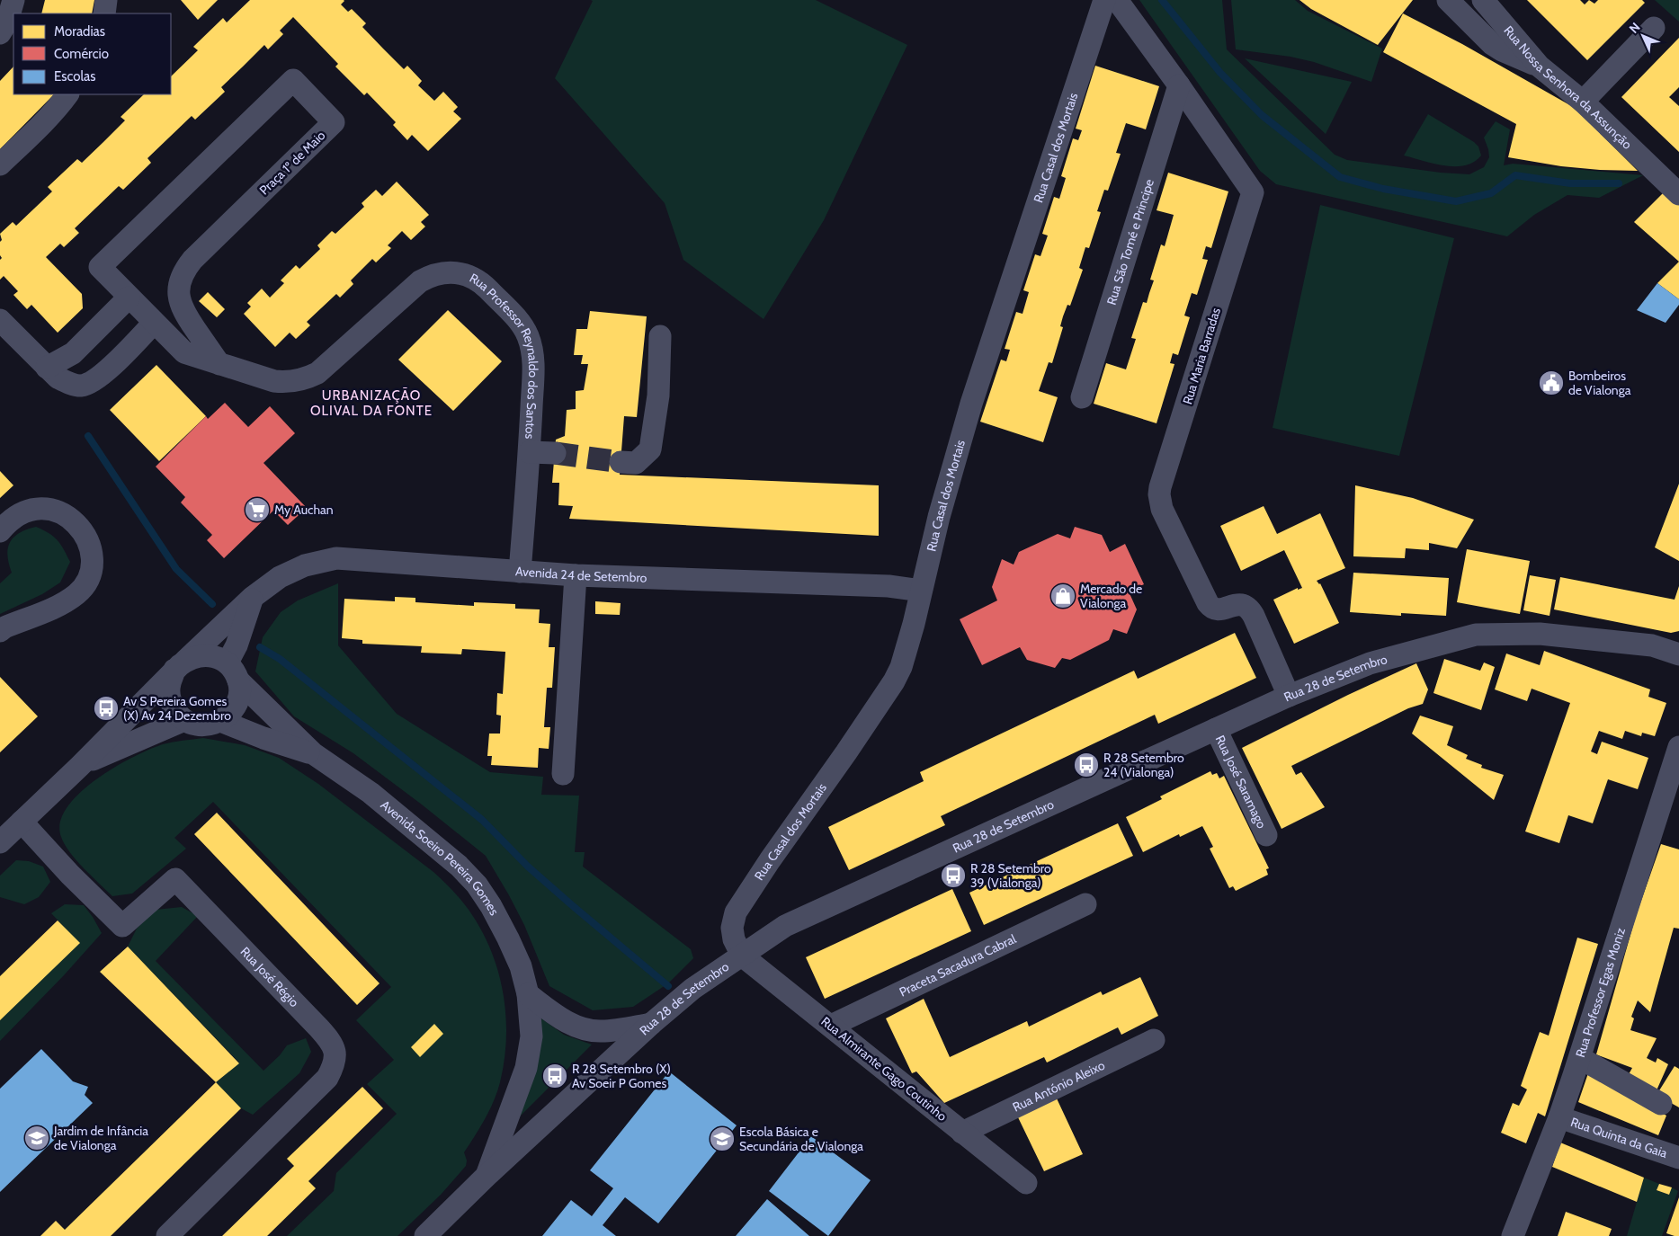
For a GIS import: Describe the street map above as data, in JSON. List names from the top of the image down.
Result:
{
  "streets": {
    "street": [
      "Rua Nossa Senhora da Assunção",
      "Rua Casal dos Mortais",
      "Praça 1º de Maio",
      "Rua São Tomé e Principe",
      "Rua Maria Barradas",
      "Rua Professor Reynaldo dos Santos",
      "Avenida 24 de Setembro",
      "Rua 28 de Setembro",
      "Rua José Saramago",
      "Avenida Soeiro Pereira Gomes",
      "Praceta Sacadura Cabral",
      "Rua José Régio",
      "Rua Professor Egas Moniz",
      "Rua Almirante Gago Coutinho",
      "Rua António Aleixo",
      "Rua Quinta da Gaia"
    ]
  },
  "crossings": [
    ["Rua Casal dos Mortais", "Avenida 24 de Setembro"],
    ["Rua Casal dos Mortais", "Rua 28 de Setembro"],
    ["Rua Casal dos Mortais", "Rua Almirante Gago Coutinho"],
    ["Praça 1º de Maio", "Rua Professor Reynaldo dos Santos"],
    ["Rua São Tomé e Principe", "Rua Maria Barradas"],
    ["Rua Maria Barradas", "Rua 28 de Setembro"],
    ["Rua Professor Reynaldo dos Santos", "Avenida 24 de Setembro"],
    ["Avenida 24 de Setembro", "Avenida Soeiro Pereira Gomes"],
    ["Rua 28 de Setembro", "Rua José Saramago"],
    ["Rua 28 de Setembro", "Avenida Soeiro Pereira Gomes"],
    ["Rua 28 de Setembro", "Rua Almirante Gago Coutinho"],
    ["Praceta Sacadura Cabral", "Rua Almirante Gago Coutinho"],
    ["Rua Professor Egas Moniz", "Rua Quinta da Gaia"],
    ["Rua Almirante Gago Coutinho", "Rua António Aleixo"]
  ],
  "districts": ["URBANIZAÇÃO OLIVAL DA FONTE"],
  "places": {
    "public building": ["Bombeiros de Vialonga"],
    "supermarket": ["My Auchan"],
    "shop": ["Mercado de Vialonga"],
    "bus stop": [
      "Av S Pereira Gomes (X) Av 24 Dezembro",
      "R 28 Setembro 24 (Vialonga)",
      "R 28 Setembro 39 (Vialonga)",
      "R 28 Setembro (X) Av Soeir P Gomes"
    ],
    "school or university": ["Jardim de Infância de Vialonga", "Escola Básica e Secundária de Vialonga"]
  },
  "legend": ["Moradias", "Comércio", "Escolas"],
  "north": "top left"
}
